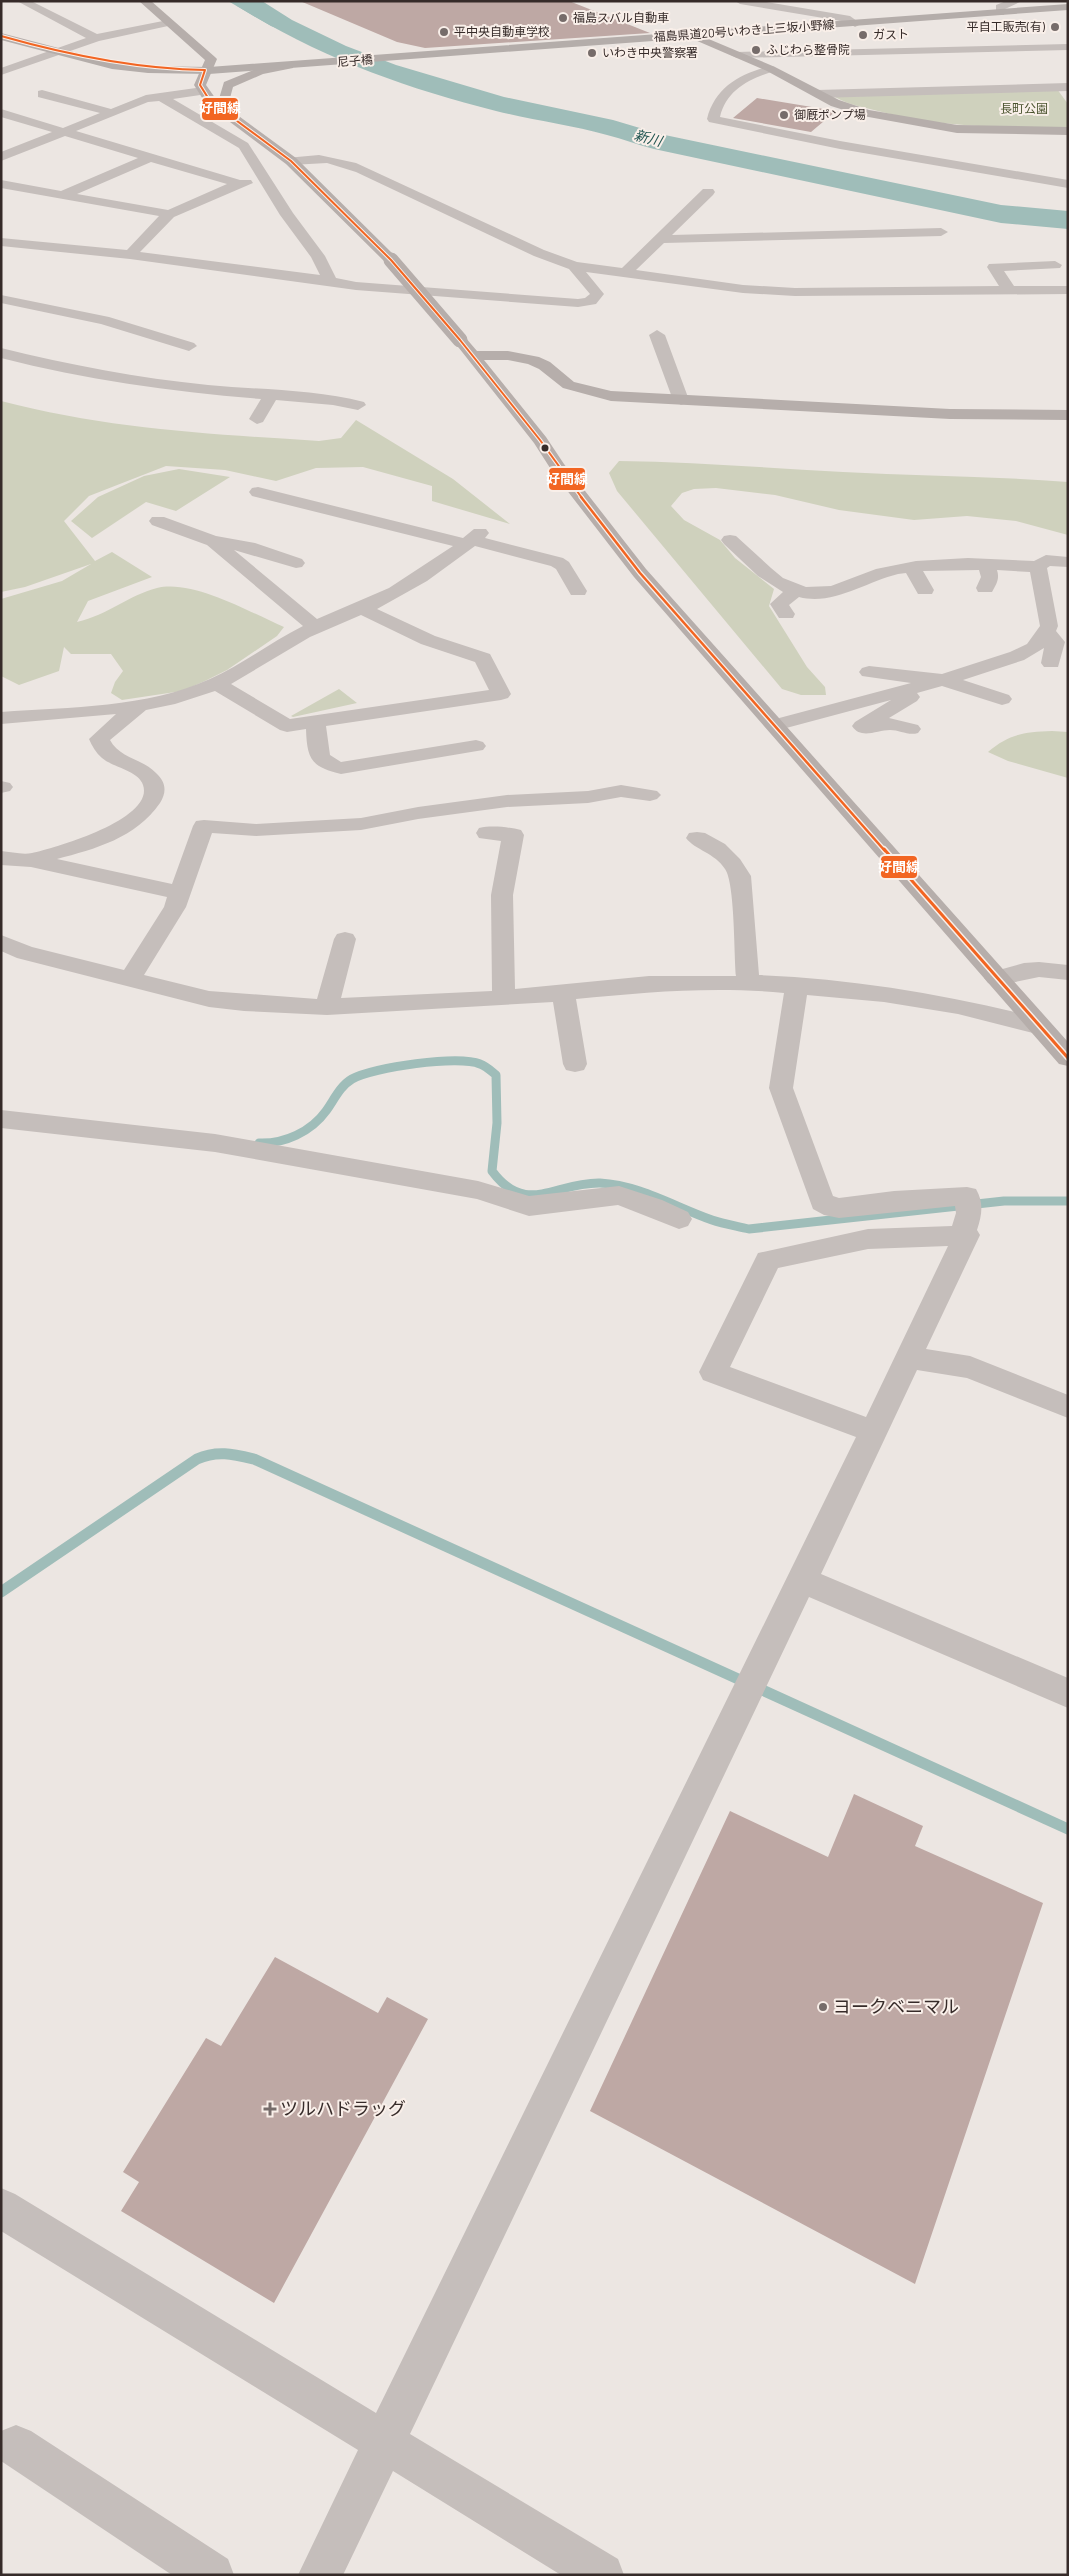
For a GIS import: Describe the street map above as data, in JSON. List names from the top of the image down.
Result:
{
  "streets": {
    "main road": ["福島県道20号いわき上三坂小野線", "尼子橋"]
  },
  "crossings": [
    ["福島県道20号いわき上三坂小野線", "尼子橋"]
  ],
  "water": ["新川"],
  "parks": ["長町公園"],
  "places": {
    "other": [
      "福島スバル自動車",
      "平自工販売(有)",
      "平中央自動車学校",
      "ガスト",
      "ふじわら整骨院",
      "いわき中央警察署",
      "御厩ポンプ場",
      "ヨークベニマル"
    ],
    "health": ["ツルハドラッグ"]
  },
  "lines": ["transit line 好間線"]
}
